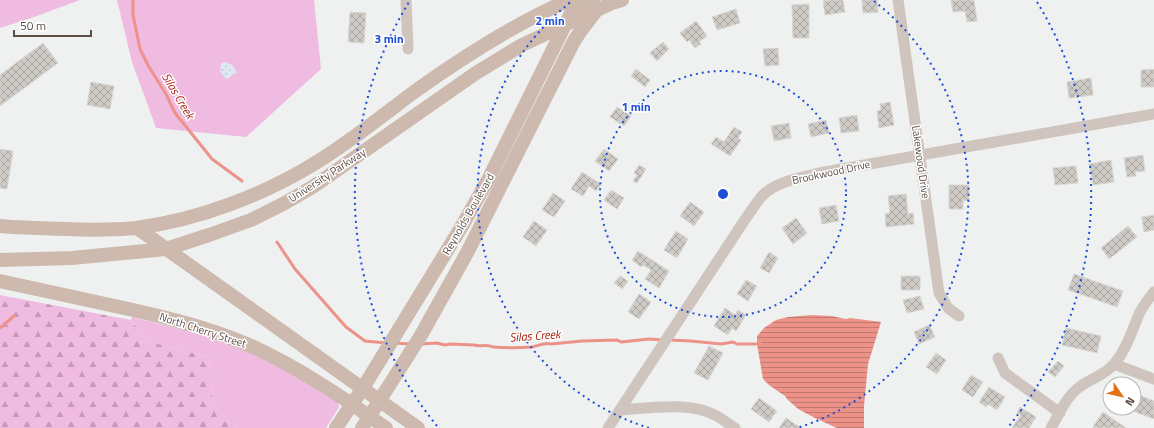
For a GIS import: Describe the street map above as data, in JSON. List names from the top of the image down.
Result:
{
  "streets": {
    "main road": ["University Parkway", "Reynolds Boulevard", "North Cherry Street"],
    "street": ["Lakewood Drive", "Brookwood Drive"]
  },
  "crossings": [
    ["Lakewood Drive", "Brookwood Drive"],
    ["University Parkway", "Reynolds Boulevard"],
    ["Reynolds Boulevard", "North Cherry Street"]
  ],
  "water": ["Silas Creek"],
  "scale_bar": "50 m",
  "north": "bottom right",
  "rings": ["2 min", "3 min", "1 min"]
}
